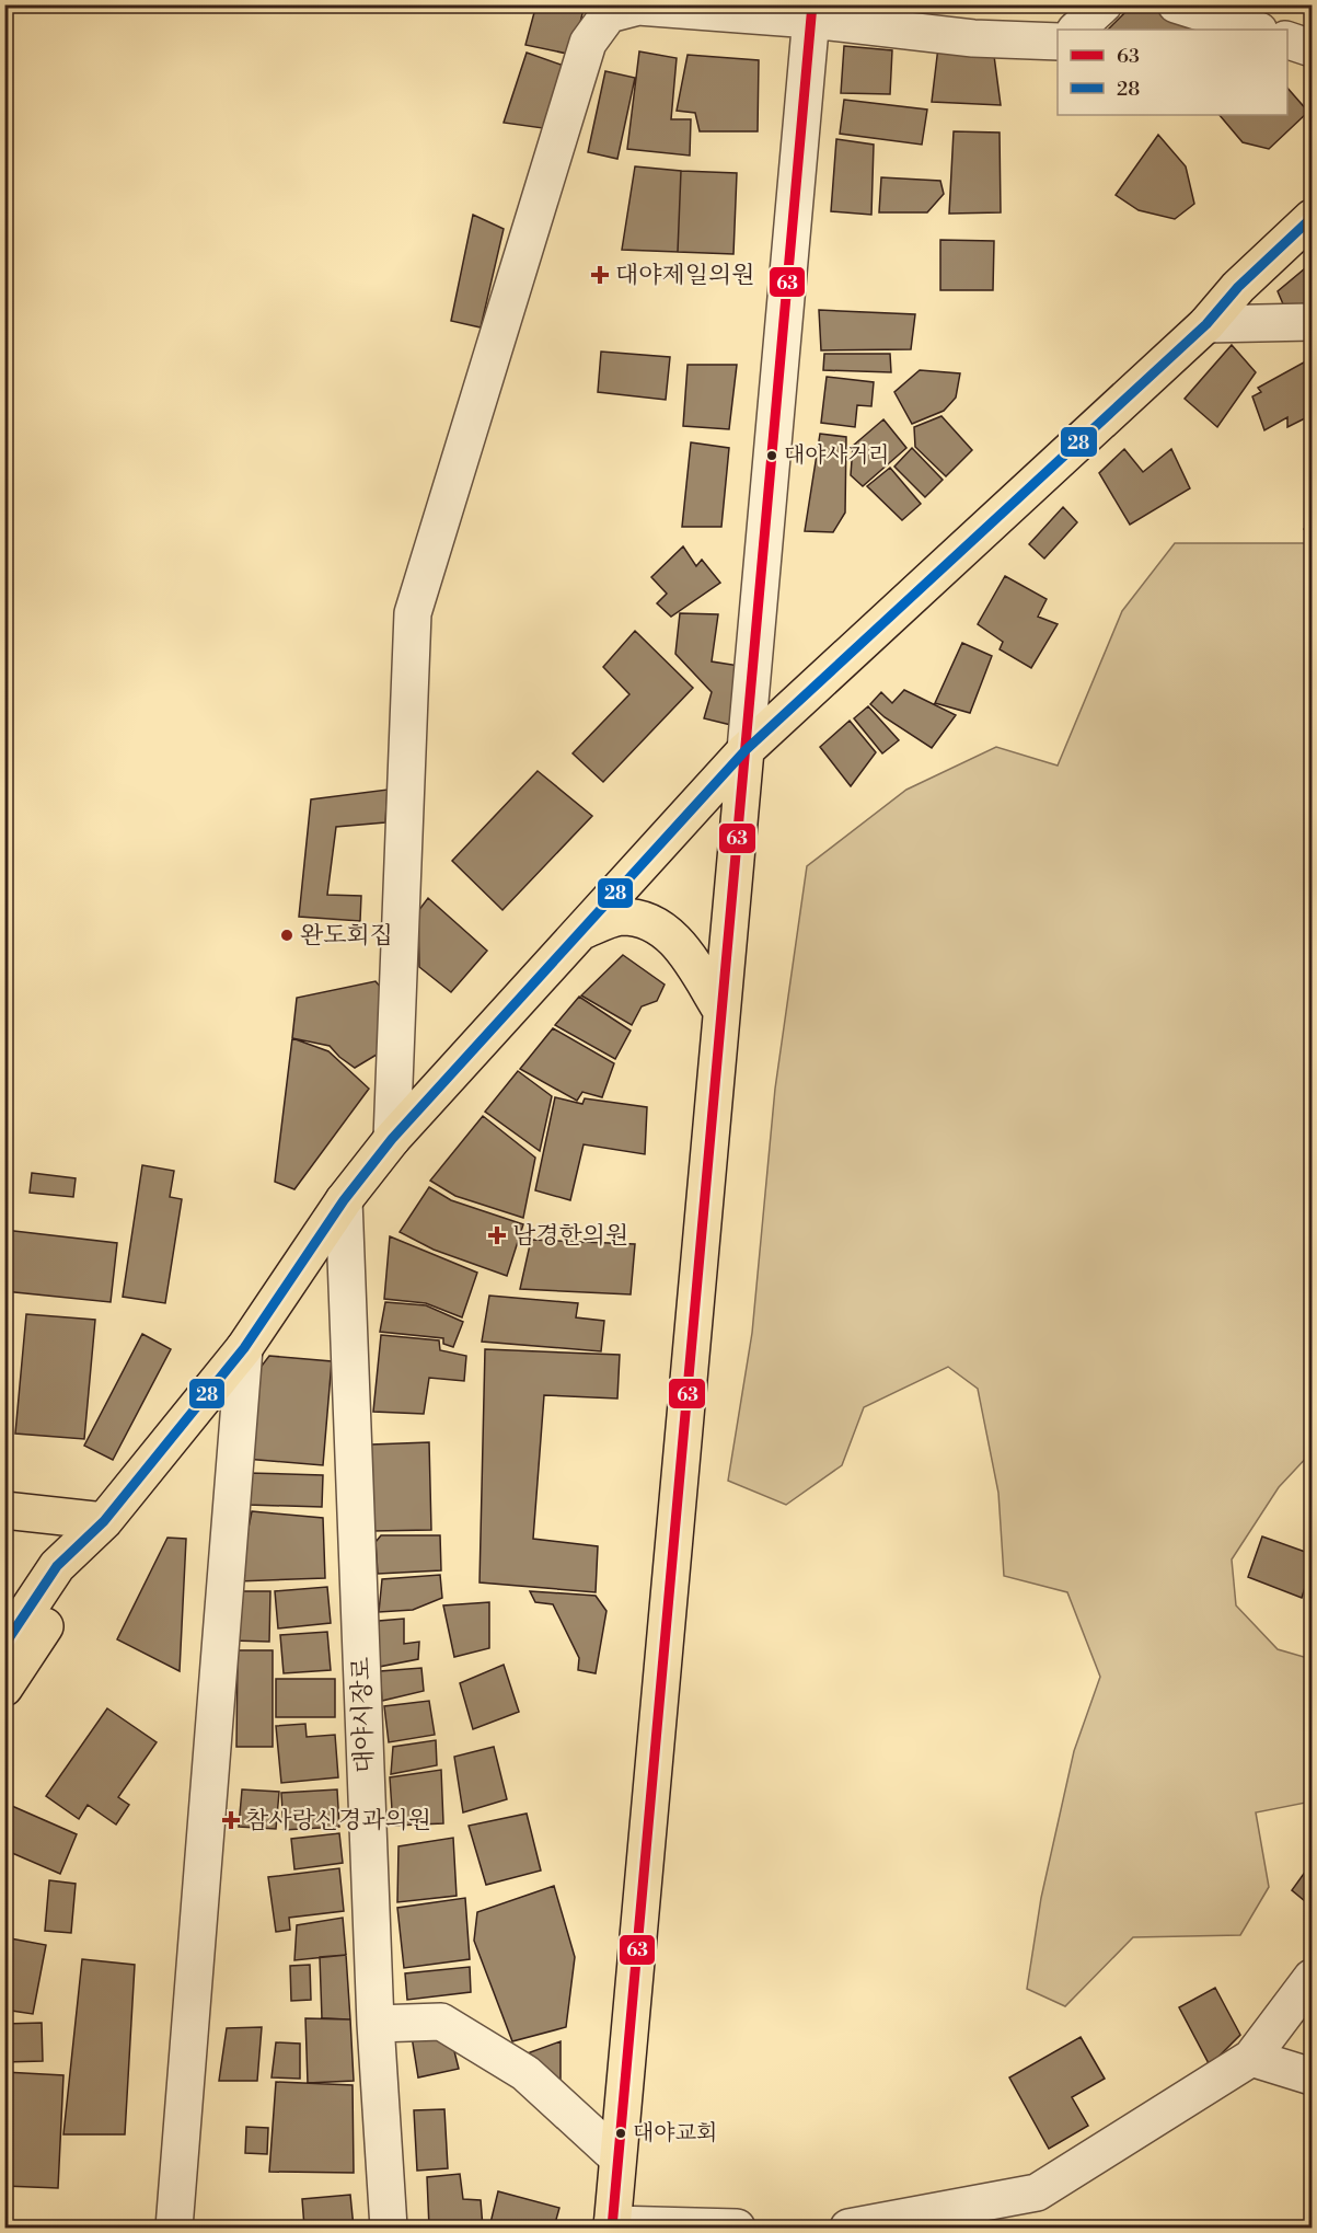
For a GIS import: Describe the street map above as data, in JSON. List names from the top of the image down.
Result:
{
  "streets": {
    "street": ["대야시장로"]
  },
  "places": {
    "health": ["대야제일의원", "남경한의원", "참사랑신경과의원"],
    "other": ["대야사거리", "완도회집", "대야교회"]
  },
  "lines": ["transit line 63", "transit line 28"],
  "legend": ["63", "28"]
}
